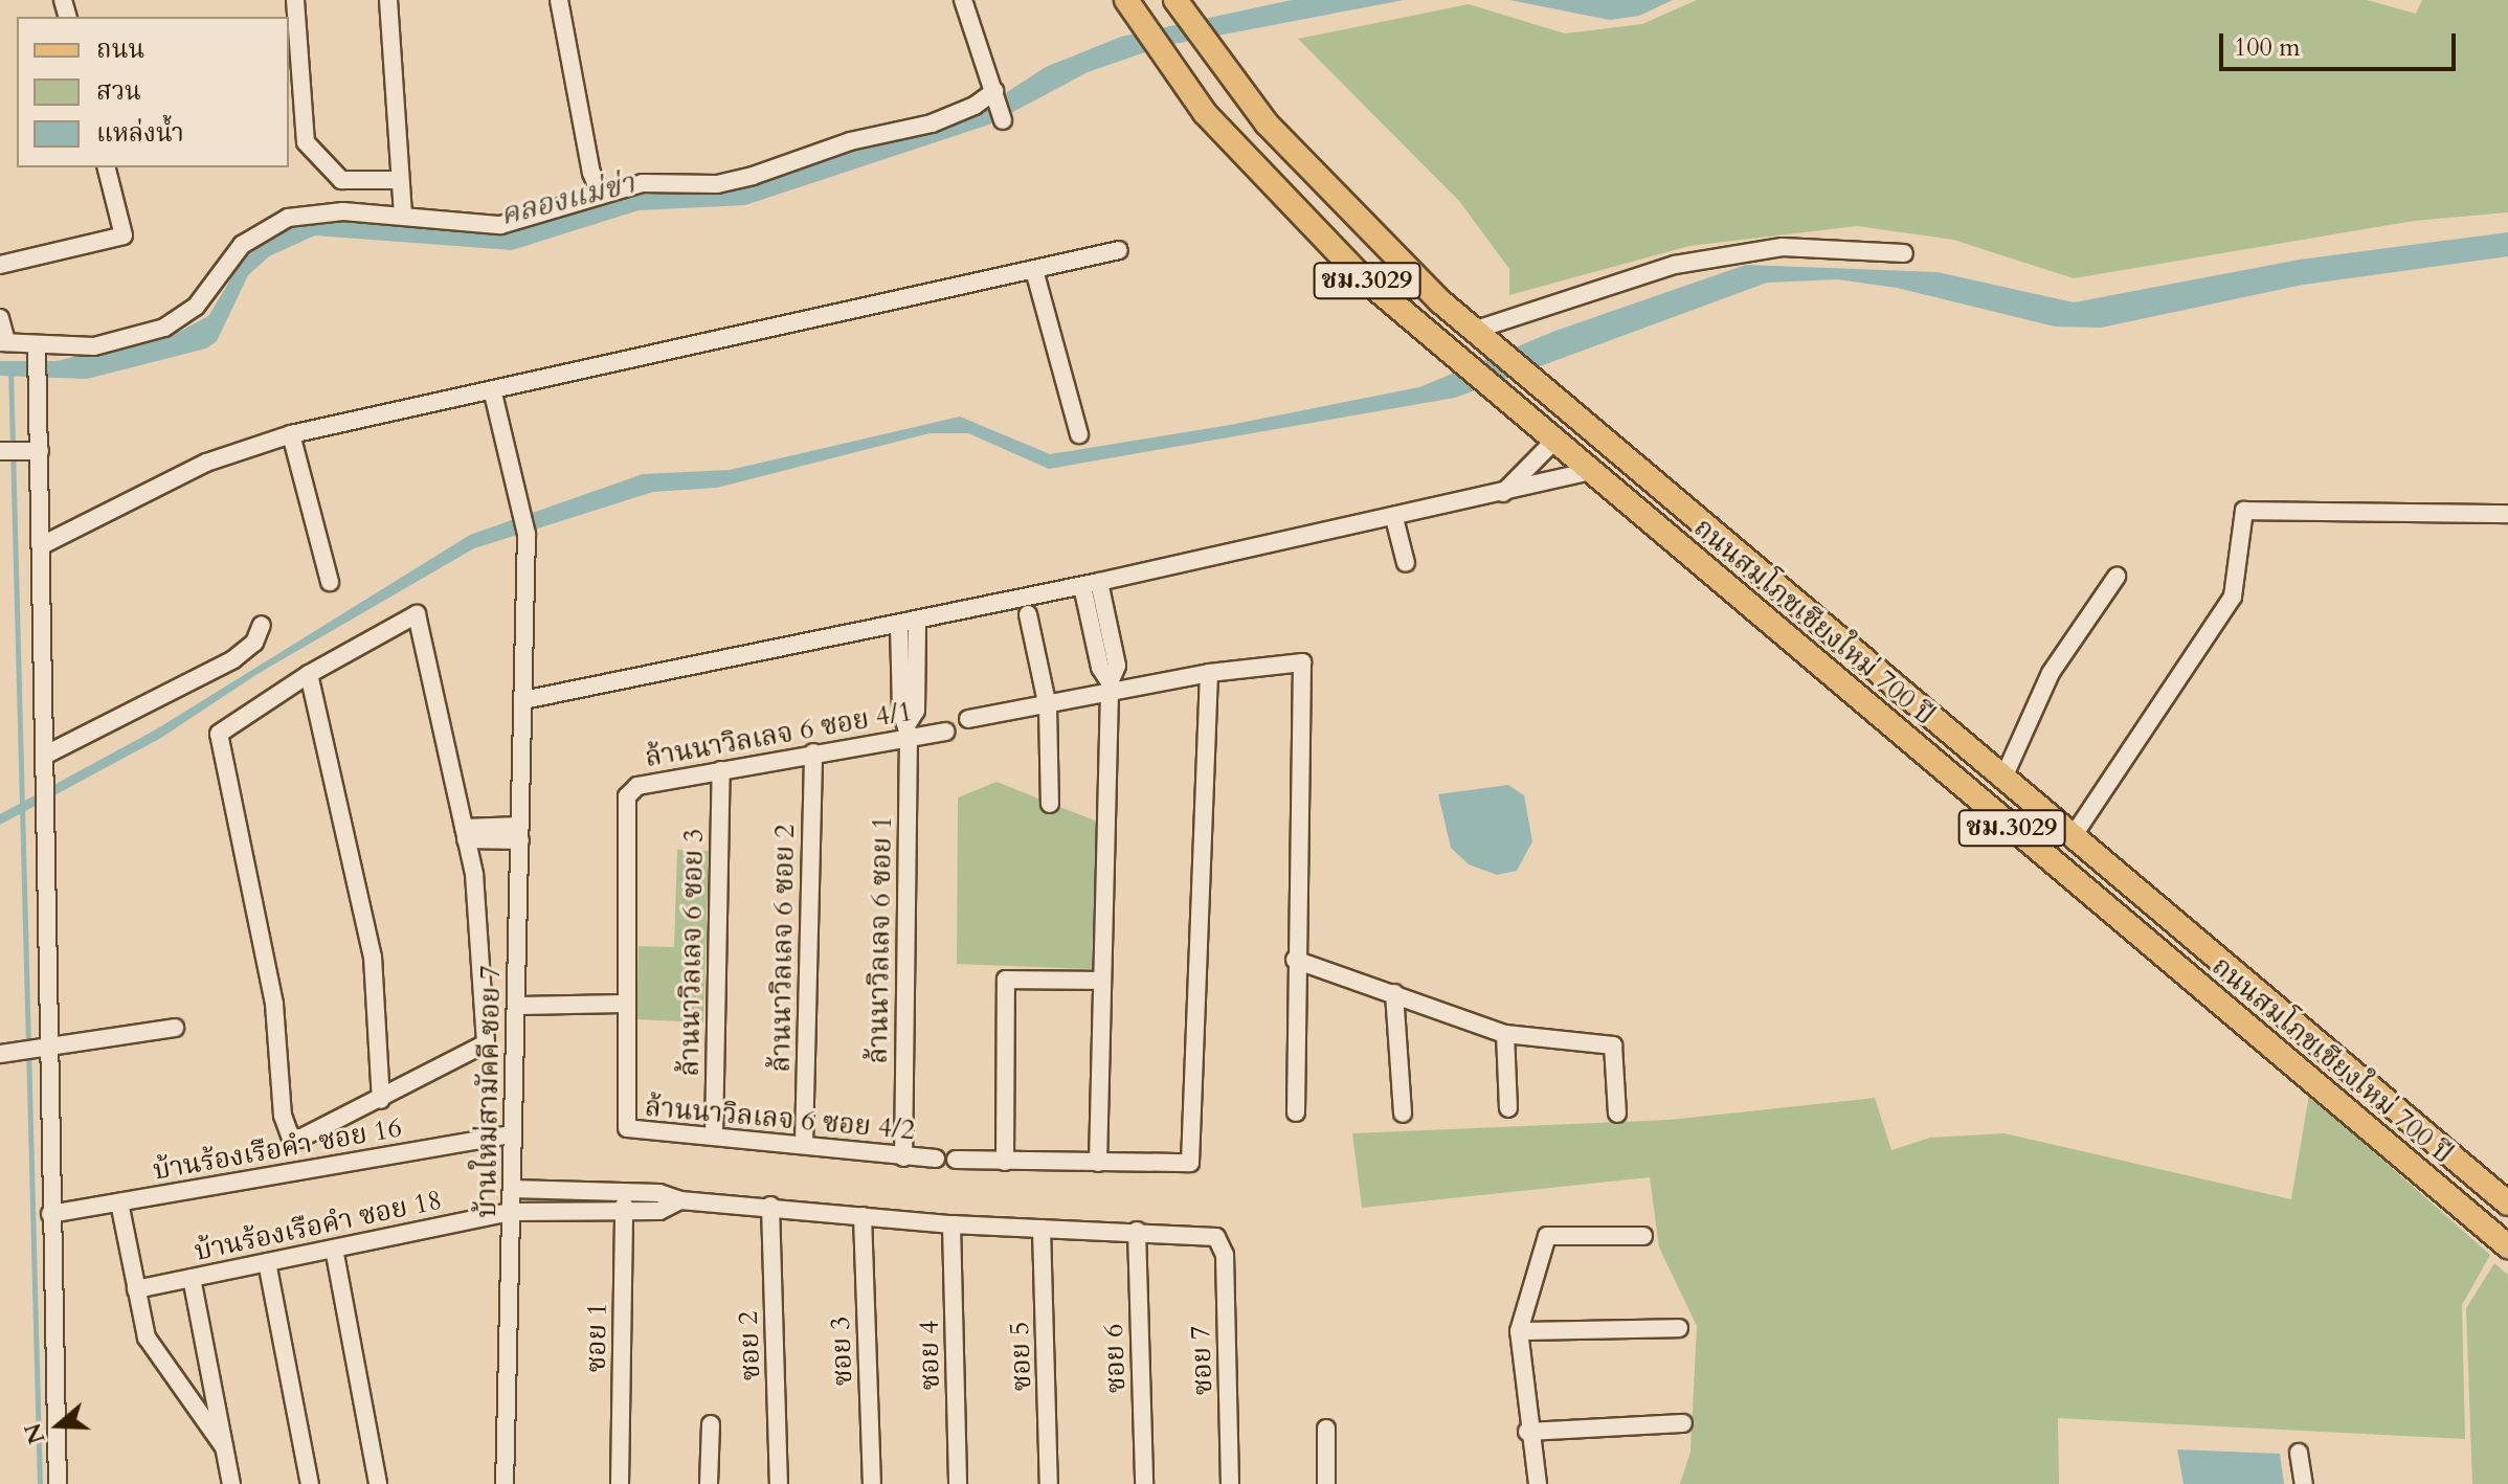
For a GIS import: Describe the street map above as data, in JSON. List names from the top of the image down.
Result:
{
  "streets": {
    "main road": ["ชม.3029", "ถนนสมโภชเชียงใหม่ 700 ปี"],
    "street": [
      "ล้านนาวิลเลจ 6 ซอย 4/1",
      "ล้านนาวิลเลจ 6 ซอย 1",
      "ล้านนาวิลเลจ 6 ซอย 2",
      "ล้านนาวิลเลจ 6 ซอย 3",
      "บ้านใหม่สามัคคี ซอย 7",
      "ล้านนาวิลเลจ 6 ซอย 4/2",
      "บ้านร้องเรือคำ ซอย 16",
      "บ้านร้องเรือคำ ซอย 18",
      "ซอย 1",
      "ซอย 2",
      "ซอย 3",
      "ซอย 4",
      "ซอย 5",
      "ซอย 6",
      "ซอย 7"
    ]
  },
  "crossings": [
    ["ล้านนาวิลเลจ 6 ซอย 4/1", "ล้านนาวิลเลจ 6 ซอย 1"],
    ["ล้านนาวิลเลจ 6 ซอย 4/1", "ล้านนาวิลเลจ 6 ซอย 2"],
    ["ล้านนาวิลเลจ 6 ซอย 4/1", "ล้านนาวิลเลจ 6 ซอย 3"],
    ["ล้านนาวิลเลจ 6 ซอย 4/1", "ล้านนาวิลเลจ 6 ซอย 4/2"],
    ["ล้านนาวิลเลจ 6 ซอย 1", "ล้านนาวิลเลจ 6 ซอย 4/2"],
    ["ล้านนาวิลเลจ 6 ซอย 2", "ล้านนาวิลเลจ 6 ซอย 4/2"],
    ["ล้านนาวิลเลจ 6 ซอย 3", "ล้านนาวิลเลจ 6 ซอย 4/2"],
    ["บ้านใหม่สามัคคี ซอย 7", "บ้านร้องเรือคำ ซอย 16"],
    ["บ้านใหม่สามัคคี ซอย 7", "บ้านร้องเรือคำ ซอย 18"],
    ["บ้านร้องเรือคำ ซอย 18", "ซอย 1"],
    ["ซอย 6", "ซอย 7"]
  ],
  "water": ["คลองแม่ข่า"],
  "legend": ["ถนน", "สวน", "แหล่งน้ำ"],
  "scale_bar": "100 m",
  "north": "left"
}
